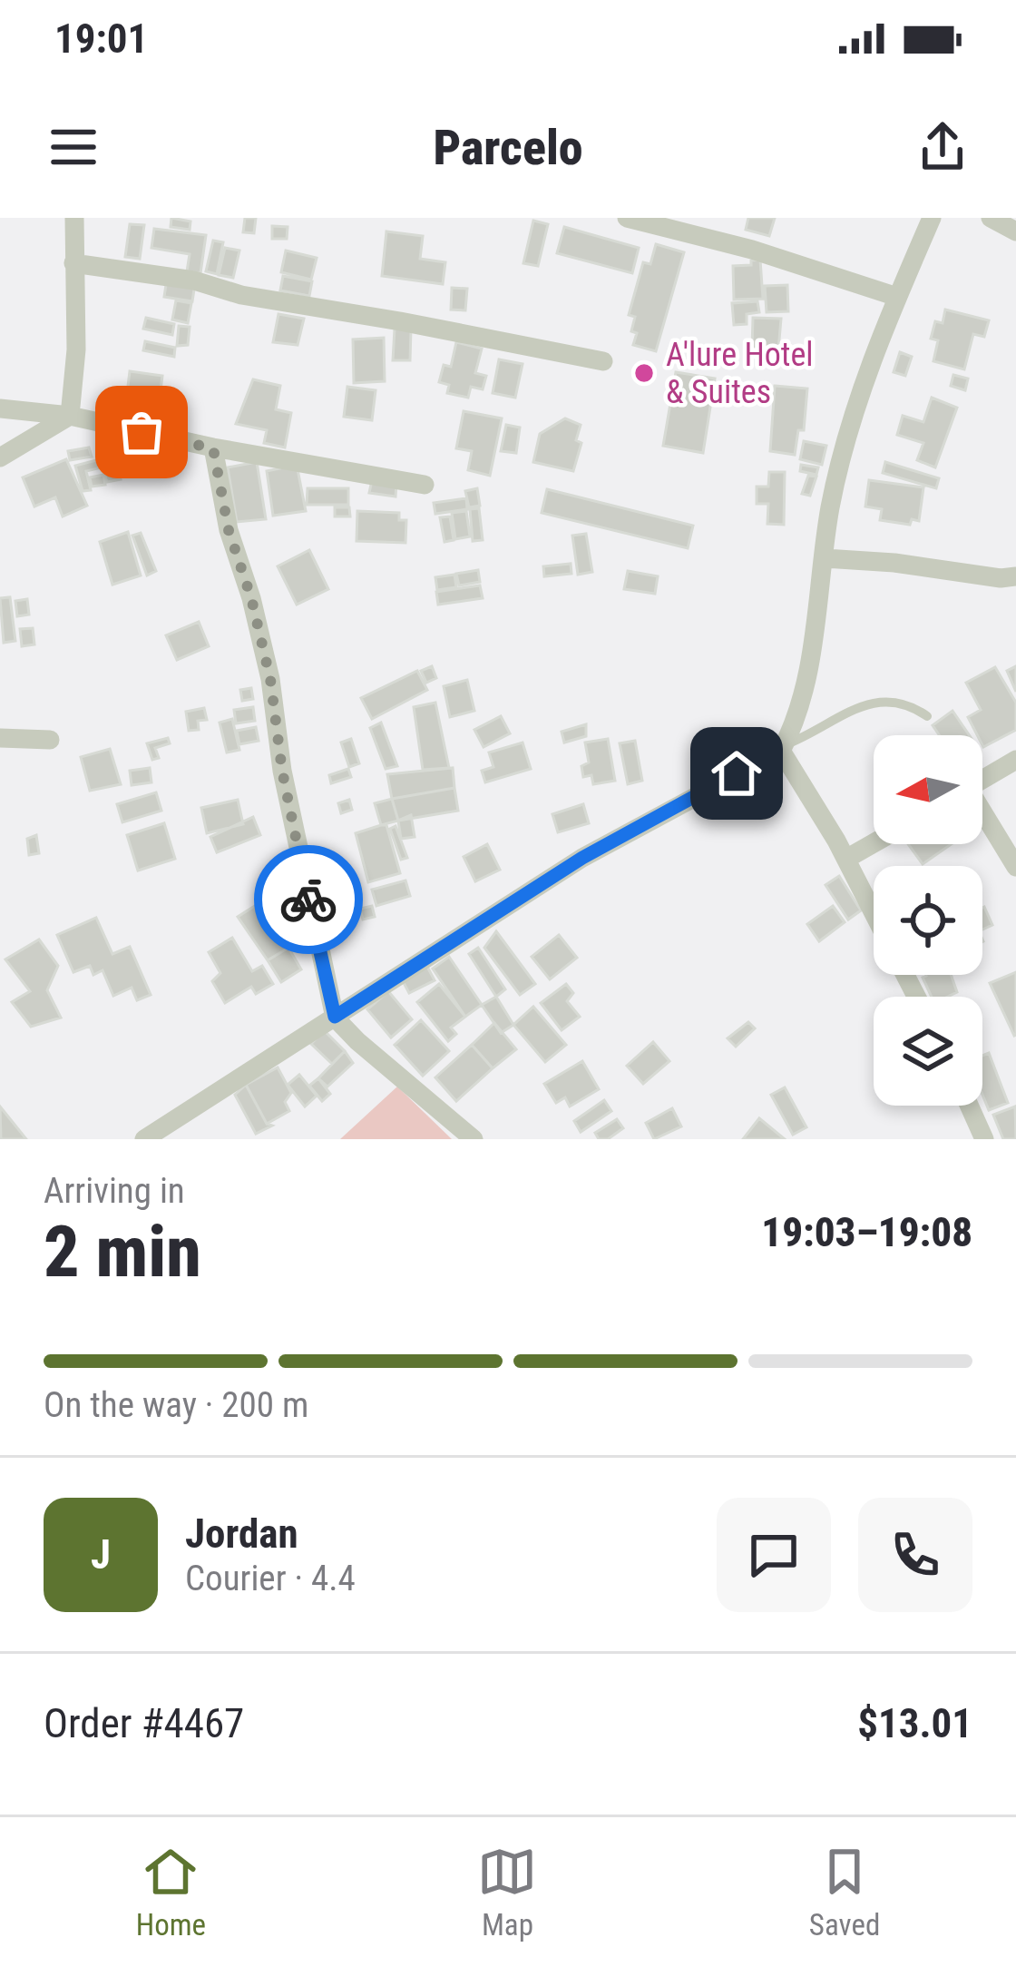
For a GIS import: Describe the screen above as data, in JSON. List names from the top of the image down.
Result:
{
  "places": ["A'lure Hotel & Suites"],
  "north": "left",
  "page": {
    "status": "19:01",
    "header": "Parcelo",
    "heading": ["2 min", "Arriving in", "19:03–19:08"],
    "panel": [
      "Jordan",
      "Courier · 4.4",
      "Order #4467",
      "$13.01"
    ],
    "bar": "On the way · 200 m",
    "round": "J",
    "tabs": ["Home", "Map", "Saved"]
  }
}
